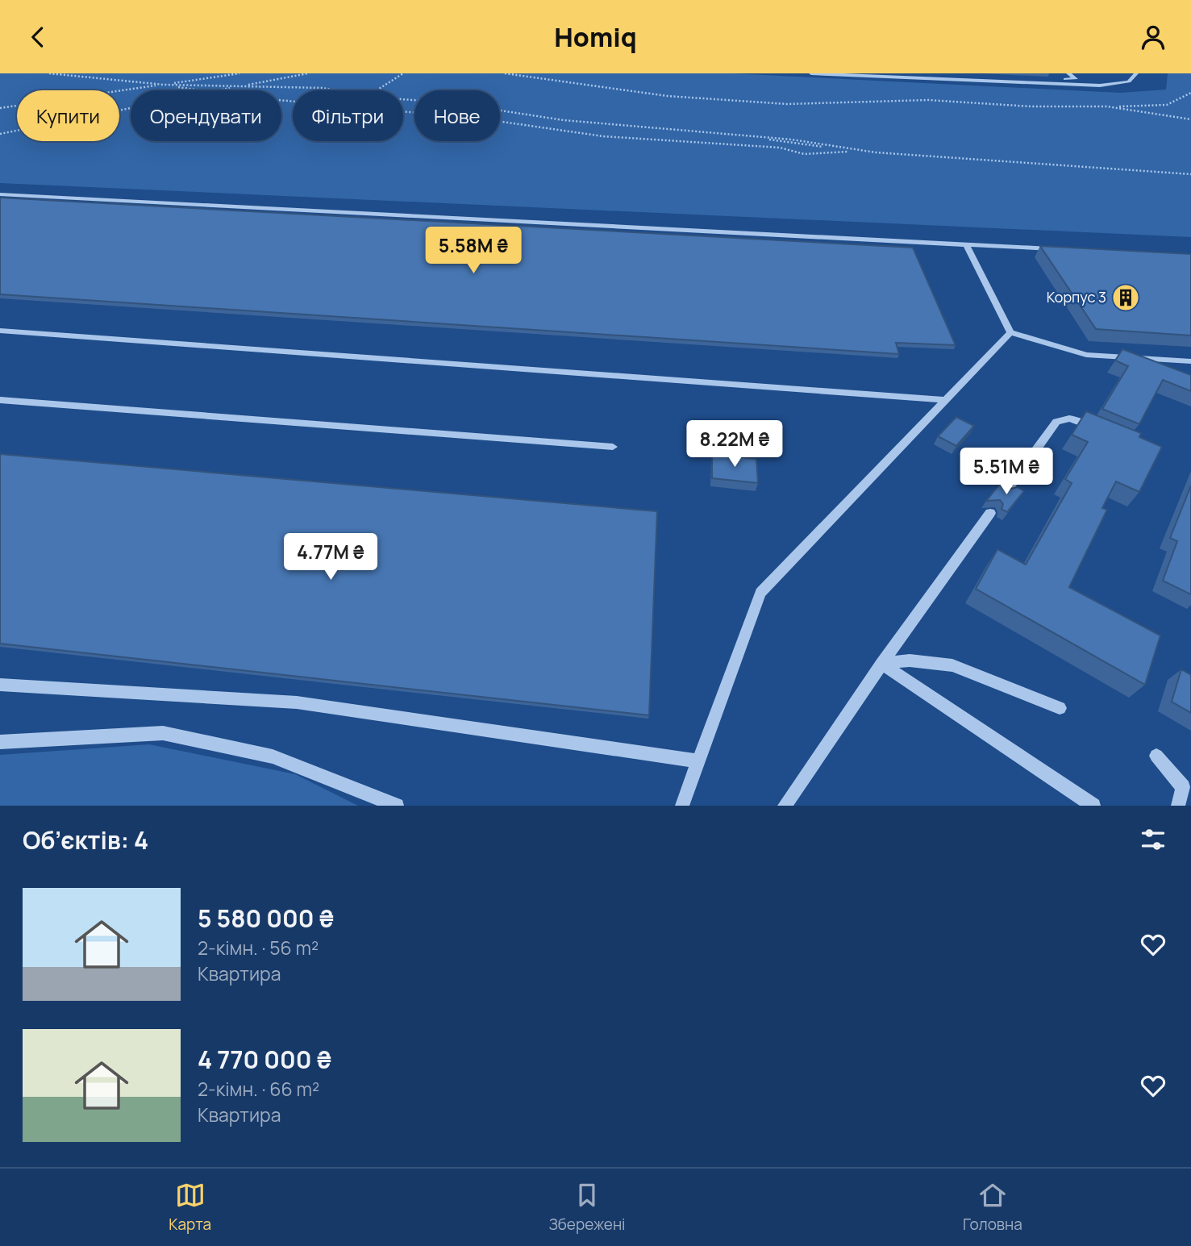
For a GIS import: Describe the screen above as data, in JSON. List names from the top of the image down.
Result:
{
  "places": {
    "building": ["Корпус 3"]
  },
  "page": {
    "header": "Homiq",
    "chip": [
      "Купити",
      "Орендувати",
      "Фільтри",
      "Нове"
    ],
    "price": [
      "5.58M ₴",
      "8.22M ₴",
      "5.51M ₴",
      "4.77M ₴"
    ],
    "heading": "Об’єктів: 4",
    "list": [
      {
        "name": "5 580 000 ₴",
        "note": "2-кімн. · 56 m² · Квартира"
      },
      {
        "name": "4 770 000 ₴",
        "note": "2-кімн. · 66 m² · Квартира"
      }
    ],
    "tabs": ["Карта", "Збережені", "Головна"]
  }
}
